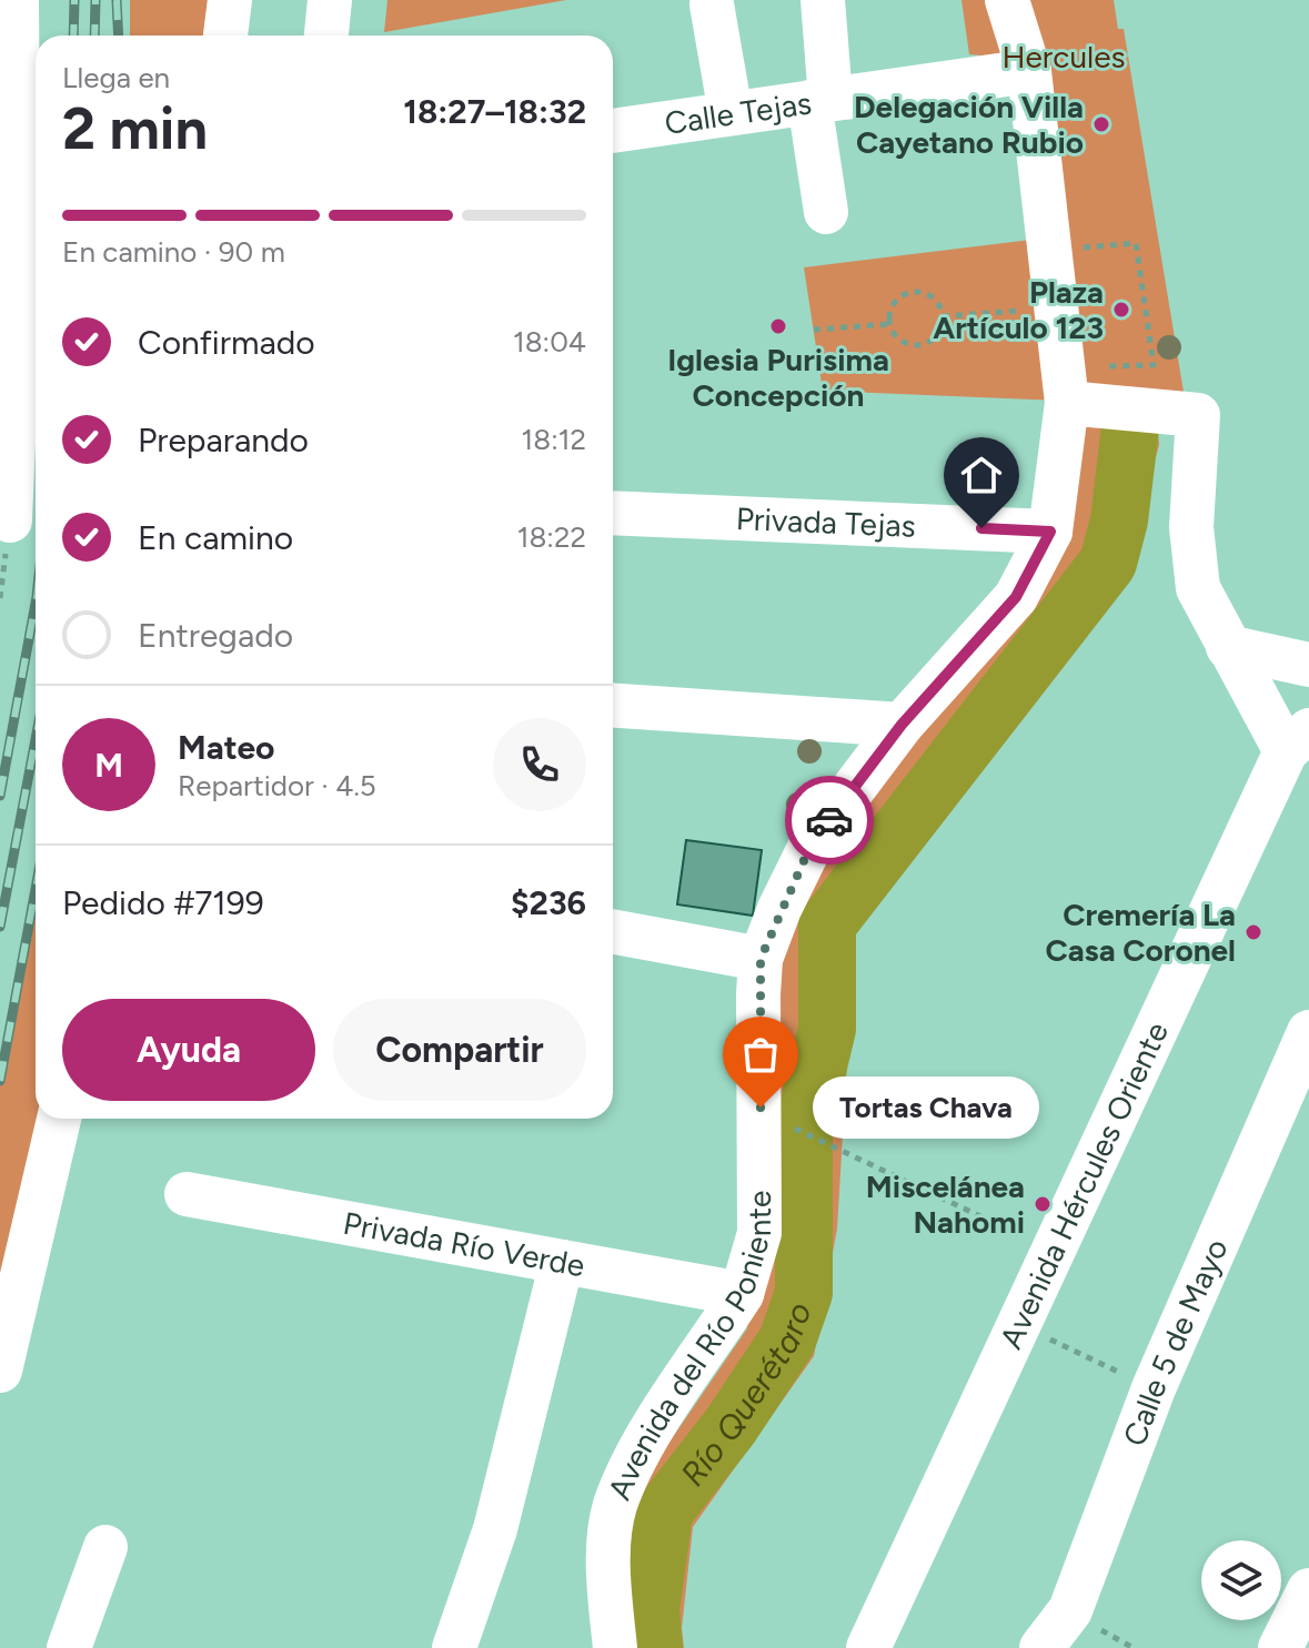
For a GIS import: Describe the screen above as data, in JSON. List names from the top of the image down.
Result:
{
  "streets": {
    "street": [
      "Calle Tejas",
      "Privada Tejas",
      "Avenida Hércules Oriente",
      "Privada Río Verde",
      "Calle 5 de Mayo",
      "Avenida del Río Poniente"
    ]
  },
  "crossings": [
    ["Calle Tejas", "Avenida del Río Poniente"],
    ["Privada Tejas", "Avenida del Río Poniente"],
    ["Privada Río Verde", "Avenida del Río Poniente"]
  ],
  "water": ["Río Querétaro"],
  "parks": ["Hercules"],
  "places": [
    "Delegación Villa Cayetano Rubio",
    "Plaza Artículo 123",
    "Iglesia Purisima Concepción",
    "Cremería La Casa Coronel",
    "Tortas Chava",
    "Miscelánea Nahomi"
  ],
  "page": {
    "heading": ["2 min", "Llega en", "18:27–18:32"],
    "panel": [
      "Mateo",
      "Repartidor · 4.5",
      "Pedido #7199",
      "$236"
    ],
    "bar": "En camino · 90 m",
    "list": [
      ["Confirmado", "18:04"],
      ["Preparando", "18:12"],
      ["En camino", "18:22"],
      "Entregado"
    ],
    "round": "M",
    "buttons": ["Ayuda", "Compartir"],
    "bubble": "Tortas Chava"
  }
}
